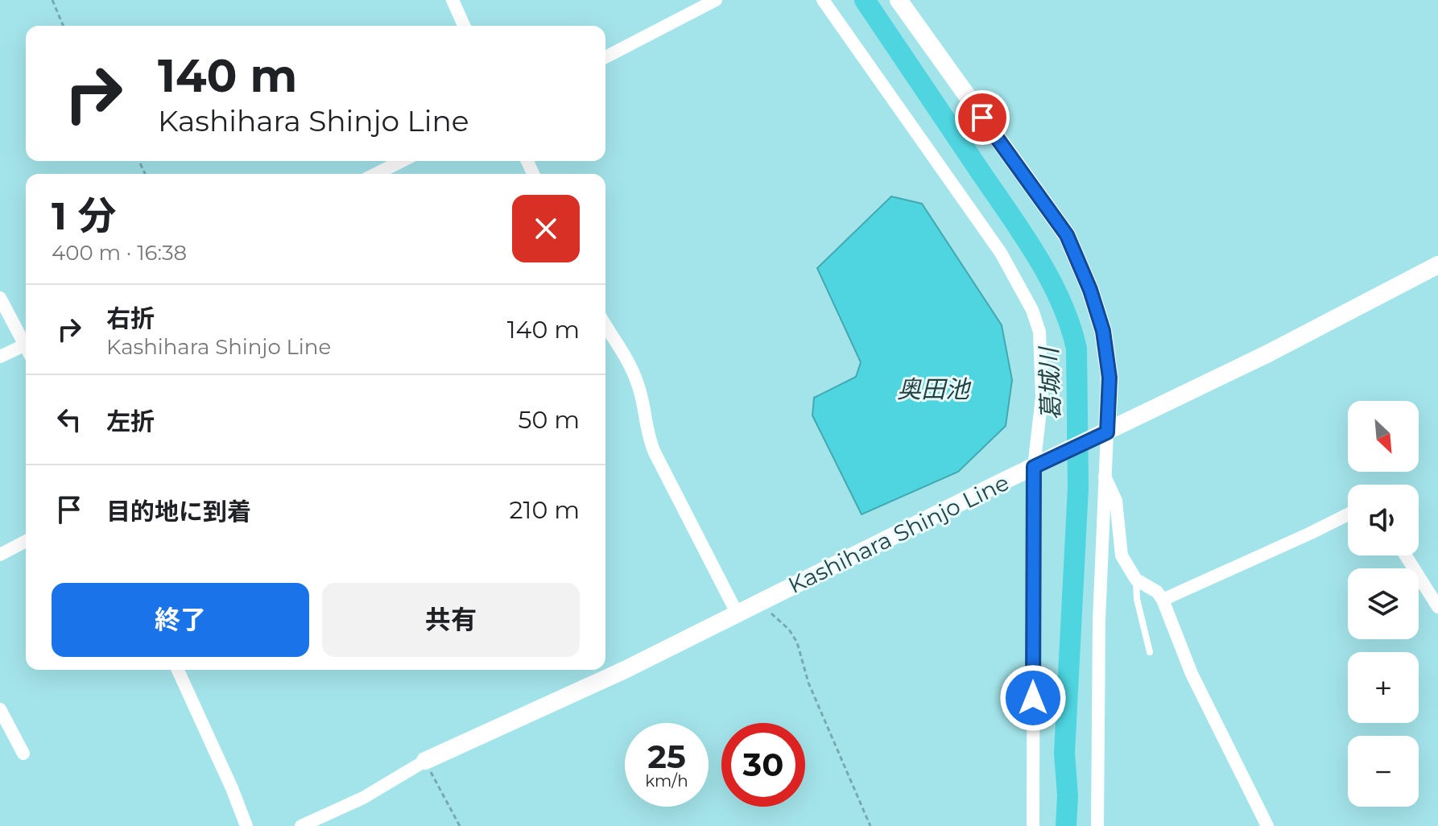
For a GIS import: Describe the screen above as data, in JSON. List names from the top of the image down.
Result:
{
  "streets": {
    "main road": ["Kashihara Shinjo Line"]
  },
  "water": ["葛城川", "奥田池"],
  "north": "bottom right",
  "page": {
    "turn": ["140 m", "Kashihara Shinjo Line"],
    "heading": ["1 分", "400 m · 16:38"],
    "list": [
      {
        "name": "右折",
        "note": "Kashihara Shinjo Line",
        "value": "140 m"
      },
      {
        "name": "左折",
        "value": "50 m"
      },
      {
        "name": "目的地に到着",
        "value": "210 m"
      }
    ],
    "map_buttons": ["+", "−"],
    "buttons": ["終了", "共有"],
    "speed": "25 km/h",
    "limit": "30"
  }
}
